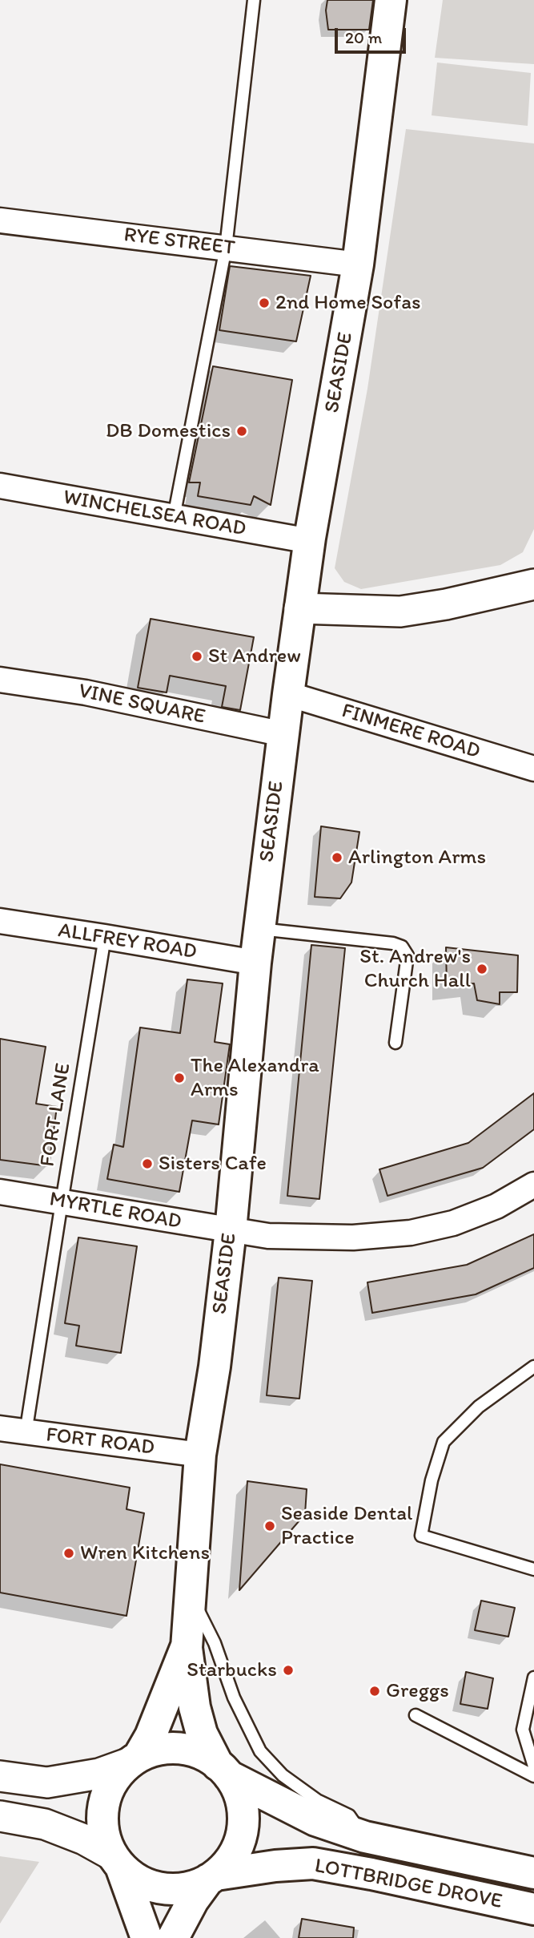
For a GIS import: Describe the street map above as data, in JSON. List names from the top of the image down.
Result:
{
  "streets": {
    "main road": ["SEASIDE", "LOTTBRIDGE DROVE"],
    "street": [
      "RYE STREET",
      "WINCHELSEA ROAD",
      "VINE SQUARE",
      "FINMERE ROAD",
      "ALLFREY ROAD",
      "MYRTLE ROAD",
      "FORT ROAD"
    ],
    "lane": ["FORT LANE"]
  },
  "crossings": [
    ["RYE STREET", "SEASIDE"],
    ["SEASIDE", "WINCHELSEA ROAD"],
    ["SEASIDE", "VINE SQUARE"],
    ["SEASIDE", "FINMERE ROAD"],
    ["SEASIDE", "ALLFREY ROAD"],
    ["SEASIDE", "MYRTLE ROAD"],
    ["SEASIDE", "FORT ROAD"],
    ["SEASIDE", "LOTTBRIDGE DROVE"],
    ["ALLFREY ROAD", "FORT LANE"],
    ["FORT LANE", "MYRTLE ROAD"],
    ["FORT LANE", "FORT ROAD"]
  ],
  "places": [
    "2nd Home Sofas",
    "DB Domestics",
    "St Andrew",
    "Arlington Arms",
    "St. Andrew's Church Hall",
    "The Alexandra Arms",
    "Sisters Cafe",
    "Seaside Dental Practice",
    "Wren Kitchens",
    "Starbucks",
    "Greggs"
  ],
  "scale_bar": "20 m"
}
